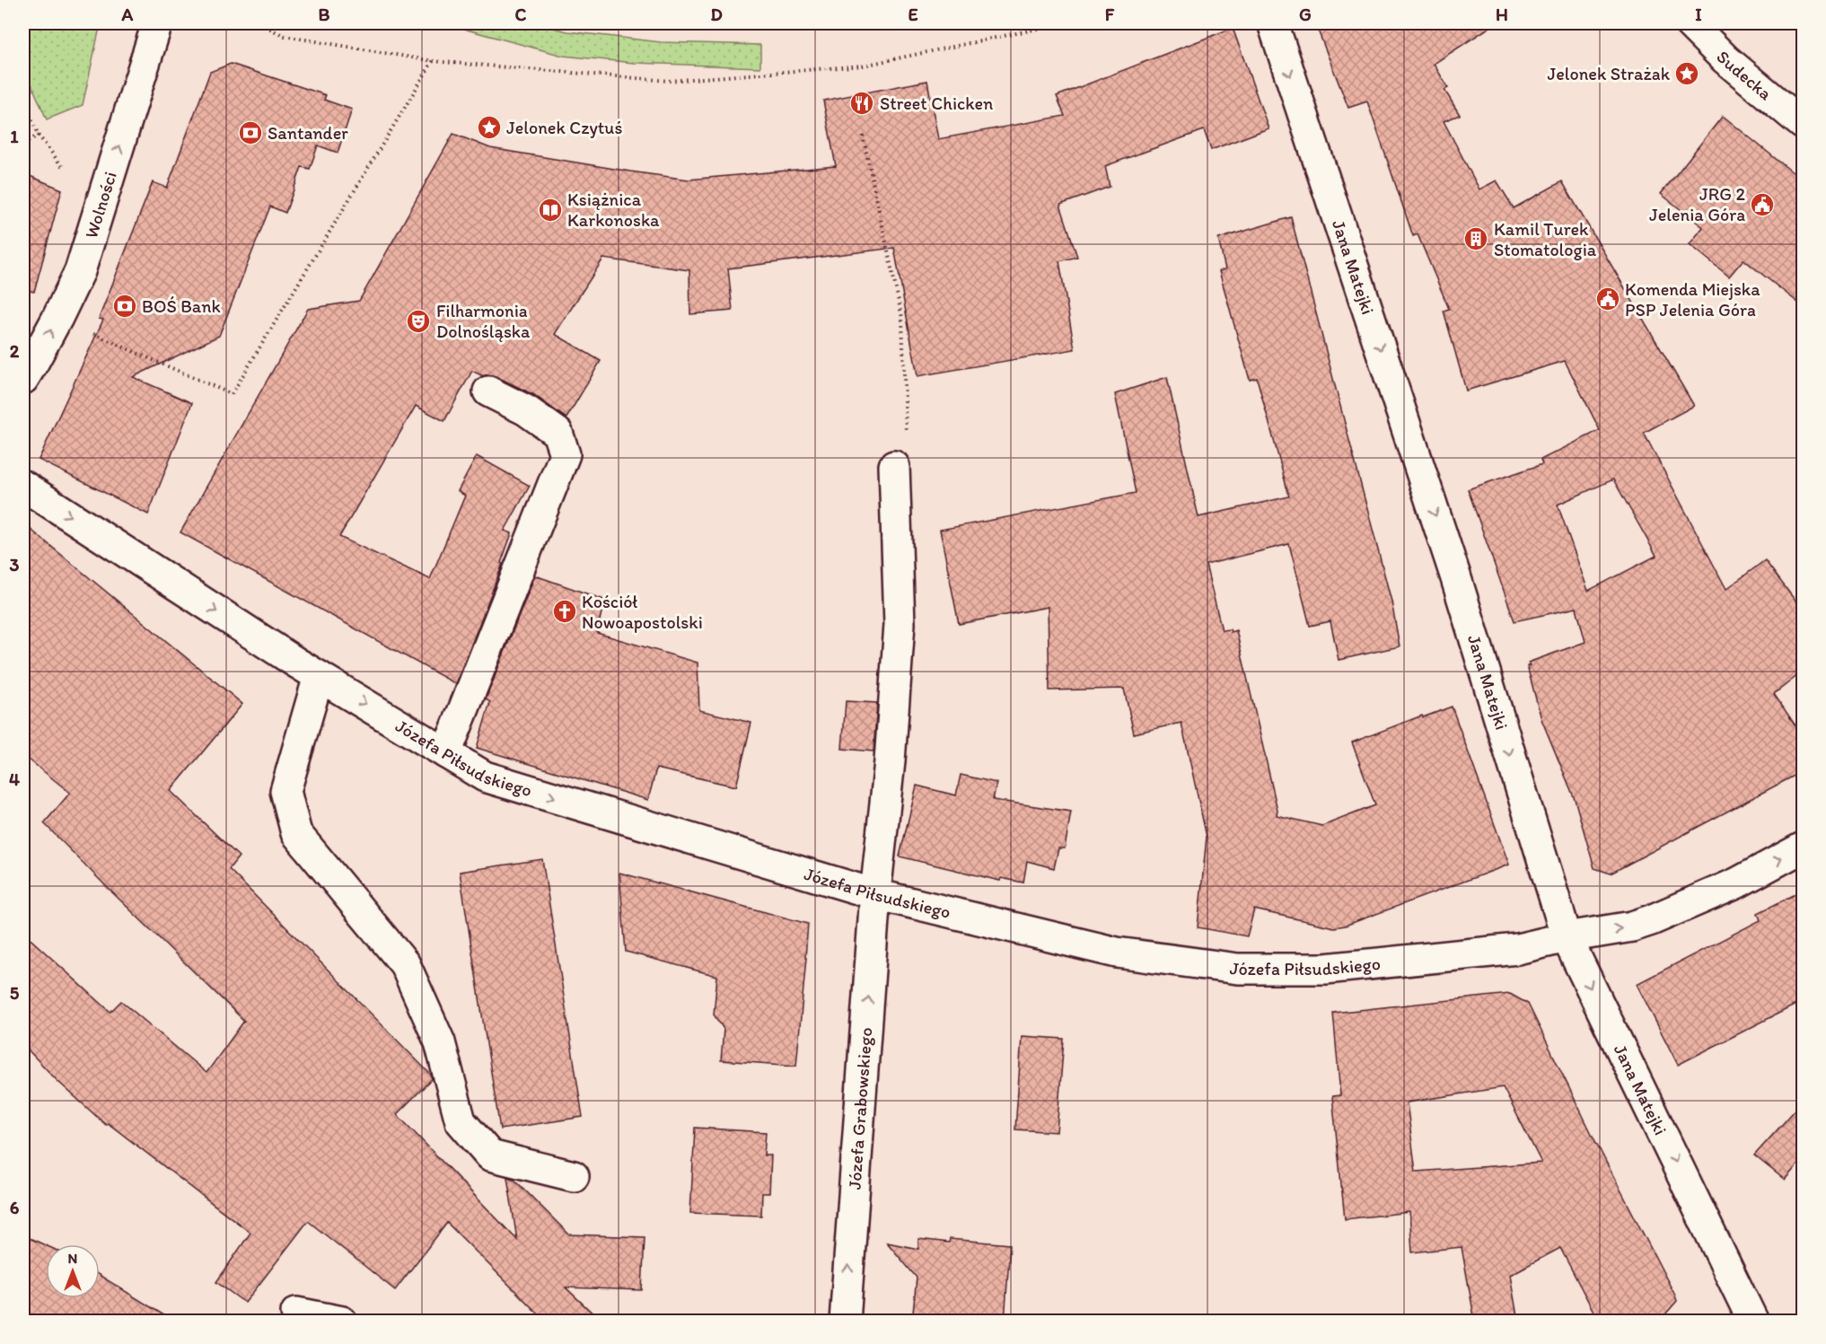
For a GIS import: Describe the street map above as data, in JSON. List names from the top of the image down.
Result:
{
  "streets": {
    "street": [
      "Sudecka",
      "Wolności",
      "Jana Matejki",
      "Józefa Piłsudskiego",
      "Józefa Grabowskiego"
    ]
  },
  "crossings": [
    ["Jana Matejki", "Józefa Piłsudskiego"],
    ["Józefa Piłsudskiego", "Józefa Grabowskiego"]
  ],
  "one_way": [
    "Wolności",
    "Jana Matejki",
    "Józefa Piłsudskiego",
    "Józefa Grabowskiego"
  ],
  "places": {
    "place": ["Jelonek Strażak", "Jelonek Czytuś"],
    "restaurant": ["Street Chicken"],
    "bank": ["Santander", "BOŚ Bank"],
    "public building": ["JRG 2 Jelenia Góra", "Komenda Miejska PSP Jelenia Góra"],
    "library": ["Książnica Karkonoska"],
    "building": ["Kamil Turek Stomatologia"],
    "theatre": ["Filharmonia Dolnośląska"],
    "church": ["Kościół Nowoapostolski"]
  },
  "north": "top",
  "grid": {
    "columns": [
      "A",
      "B",
      "C",
      "D",
      "E",
      "F",
      "G",
      "H",
      "I"
    ],
    "rows": [
      "1",
      "2",
      "3",
      "4",
      "5",
      "6"
    ]
  }
}
